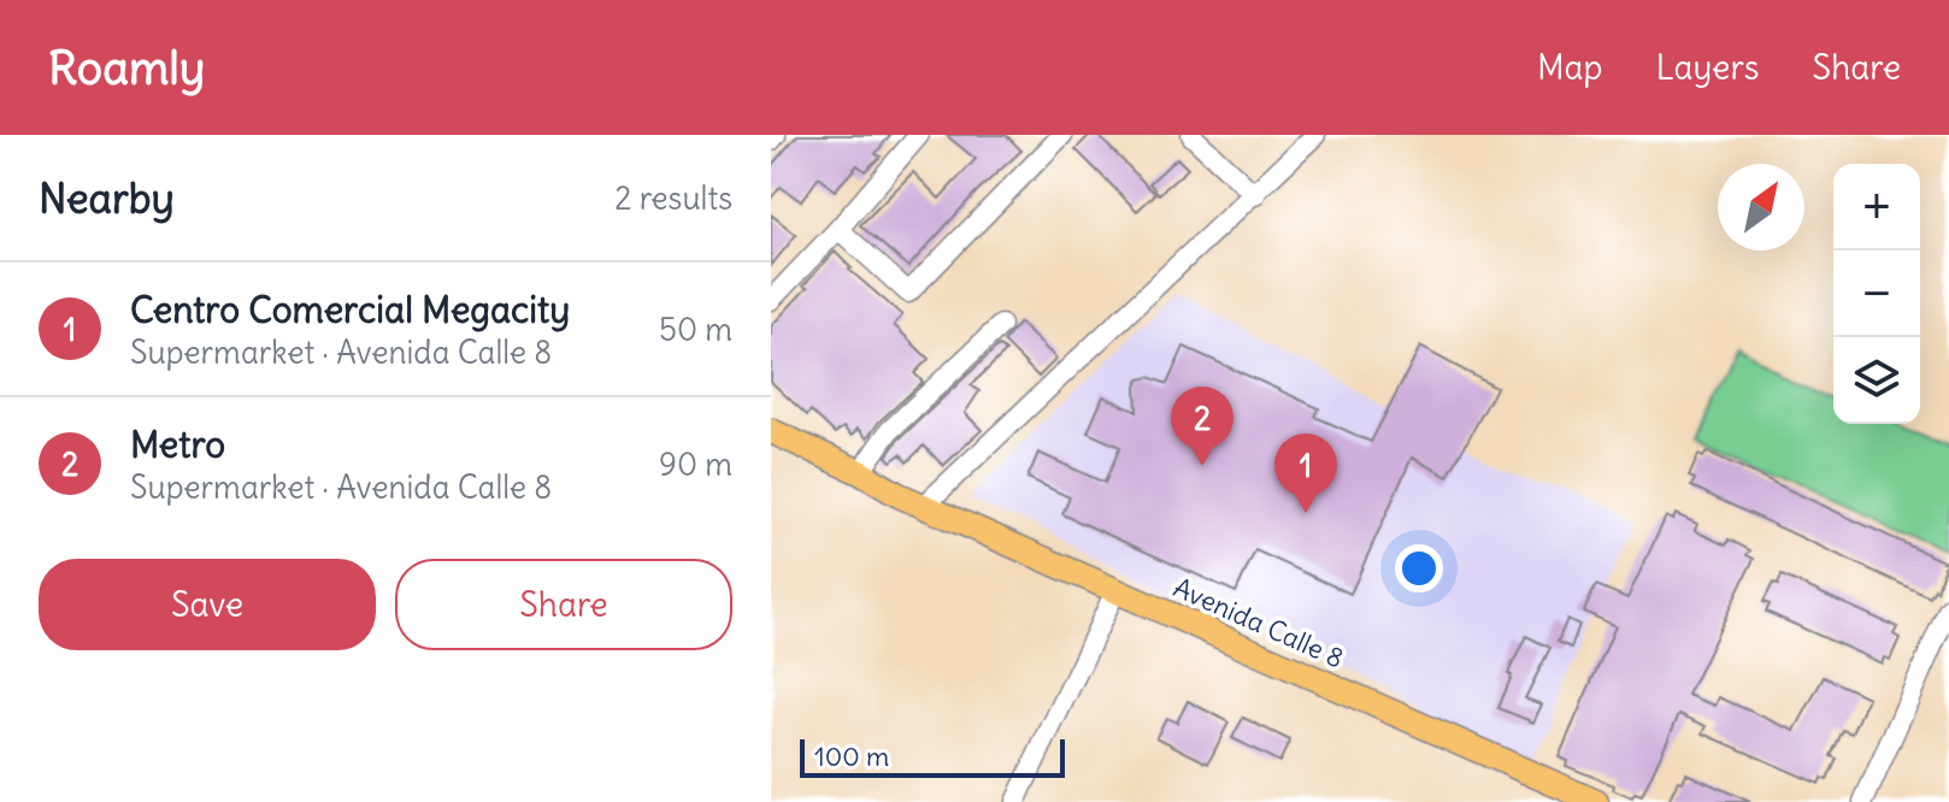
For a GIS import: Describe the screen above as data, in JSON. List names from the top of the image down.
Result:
{
  "streets": {
    "main road": ["Avenida Calle 8"]
  },
  "scale_bar": "100 m",
  "north": "top right",
  "page": {
    "header": "Roamly",
    "nav": ["Map", "Layers", "Share"],
    "heading": ["Nearby", "2 results"],
    "map_buttons": ["+", "−"],
    "list": [
      {
        "mark": "1",
        "name": "Centro Comercial Megacity",
        "note": "Supermarket · Avenida Calle 8",
        "value": "50 m"
      },
      {
        "mark": "2",
        "name": "Metro",
        "note": "Supermarket · Avenida Calle 8",
        "value": "90 m"
      }
    ],
    "pins": ["2", "1"],
    "buttons": ["Save", "Share"],
    "scale": "100 m"
  }
}
